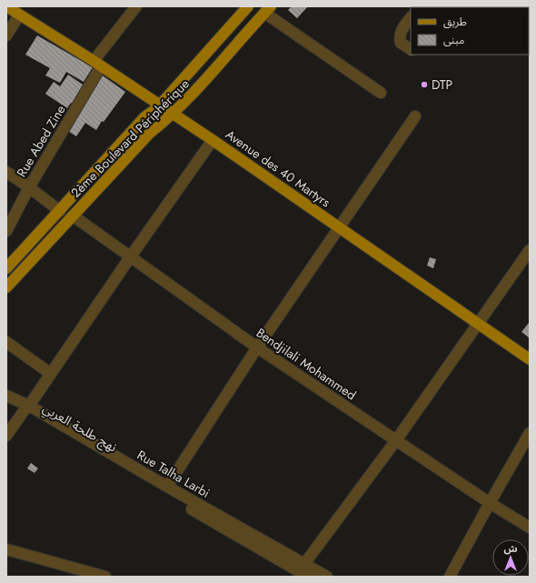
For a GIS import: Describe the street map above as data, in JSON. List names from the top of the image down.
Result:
{
  "streets": {
    "main road": ["2ème Boulevard Périphérique", "Avenue des 40 Martyrs"],
    "street": [
      "Rue Abed Zine",
      "Bendjilali Mohammed",
      "نهج طلحة العربي",
      "Rue Talha Larbi"
    ]
  },
  "crossings": [
    ["2ème Boulevard Périphérique", "Avenue des 40 Martyrs"],
    ["2ème Boulevard Périphérique", "Bendjilali Mohammed"],
    ["Rue Abed Zine", "Avenue des 40 Martyrs"],
    ["نهج طلحة العربي", "Rue Talha Larbi"]
  ],
  "places": ["DTP"],
  "legend": ["طريق", "مبنى"],
  "north": "top"
}
